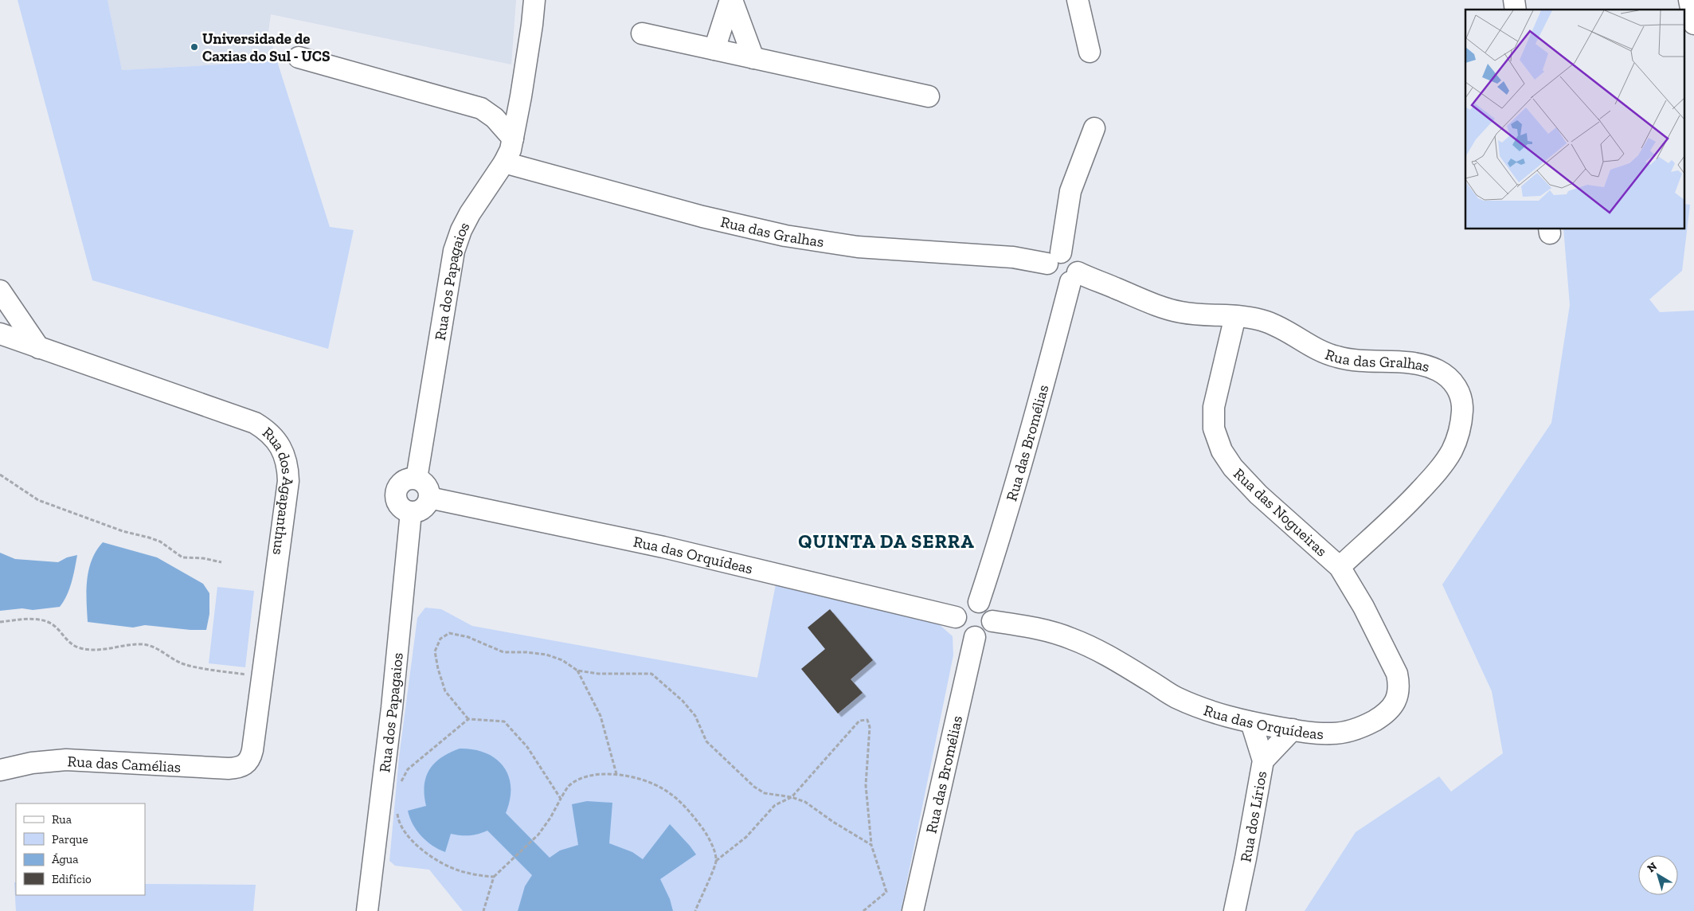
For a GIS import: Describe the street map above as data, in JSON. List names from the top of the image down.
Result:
{
  "streets": {
    "street": [
      "Rua das Gralhas",
      "Rua dos Papagaios",
      "Rua das Bromélias",
      "Rua dos Agapanthus",
      "Rua das Nogueiras",
      "Rua das Orquídeas",
      "Rua das Camélias",
      "Rua dos Lírios"
    ]
  },
  "crossings": [
    ["Rua das Gralhas", "Rua dos Papagaios"],
    ["Rua das Gralhas", "Rua das Bromélias"],
    ["Rua das Gralhas", "Rua das Nogueiras"],
    ["Rua das Gralhas", "Rua das Orquídeas"],
    ["Rua dos Papagaios", "Rua das Orquídeas"],
    ["Rua das Bromélias", "Rua das Orquídeas"],
    ["Rua dos Agapanthus", "Rua das Camélias"],
    ["Rua das Nogueiras", "Rua das Orquídeas"],
    ["Rua das Orquídeas", "Rua dos Lírios"]
  ],
  "districts": ["QUINTA DA SERRA"],
  "places": ["Universidade de Caxias do Sul - UCS"],
  "legend": [
    "Rua",
    "Parque",
    "Água",
    "Edifício"
  ],
  "north": "top left"
}
